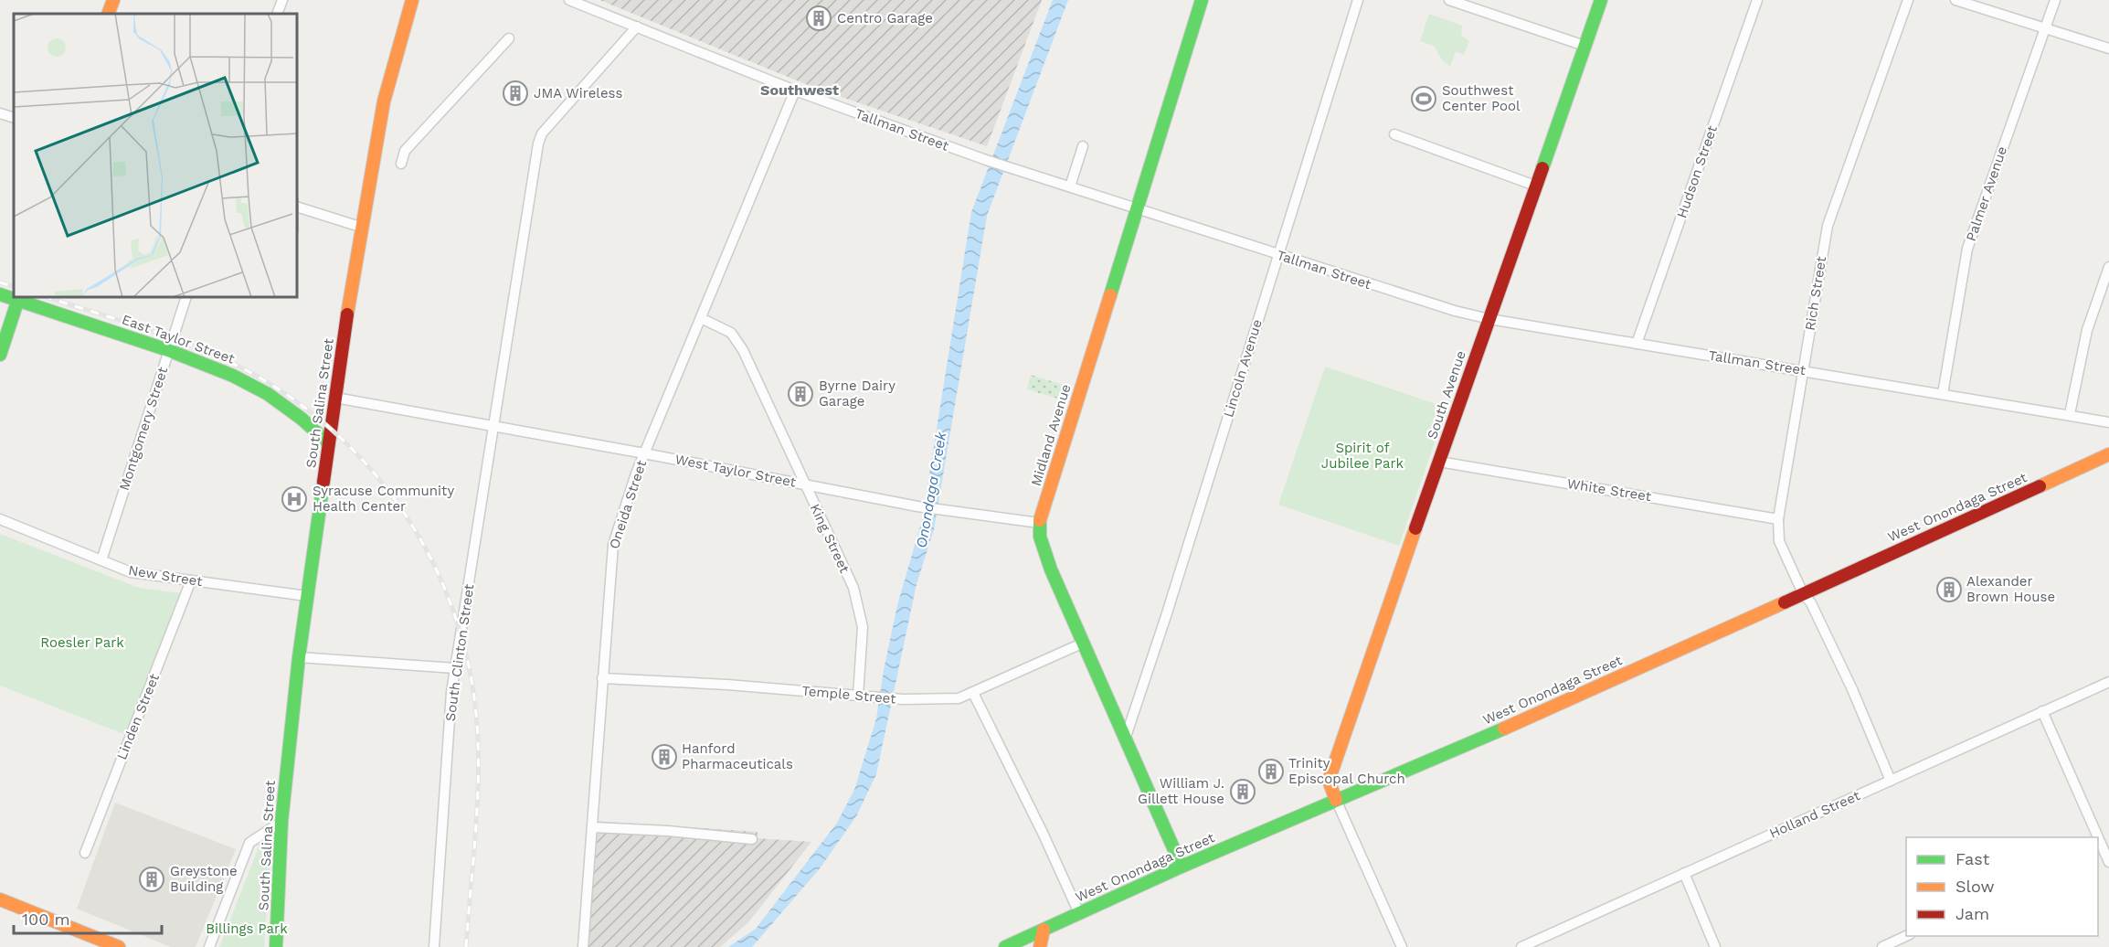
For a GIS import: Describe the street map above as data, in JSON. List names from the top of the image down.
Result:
{
  "streets": {
    "main road": [
      "East Taylor Street",
      "South Avenue",
      "South Salina Street",
      "Midland Avenue",
      "West Onondaga Street"
    ],
    "street": [
      "Tallman Street",
      "Hudson Street",
      "Palmer Avenue",
      "Rich Street",
      "Lincoln Avenue",
      "Montgomery Street",
      "West Taylor Street",
      "White Street",
      "Oneida Street",
      "King Street",
      "New Street",
      "South Clinton Street",
      "Temple Street",
      "Linden Street",
      "Holland Street"
    ]
  },
  "crossings": [
    ["Tallman Street", "Hudson Street"],
    ["Tallman Street", "Palmer Avenue"],
    ["Tallman Street", "Rich Street"],
    ["Tallman Street", "Lincoln Avenue"],
    ["Tallman Street", "South Avenue"],
    ["Tallman Street", "Midland Avenue"],
    ["Tallman Street", "Oneida Street"],
    ["Tallman Street", "South Clinton Street"],
    ["Rich Street", "White Street"],
    ["Rich Street", "West Onondaga Street"],
    ["Rich Street", "Holland Street"],
    ["East Taylor Street", "South Salina Street"],
    ["East Taylor Street", "Montgomery Street"],
    ["Lincoln Avenue", "Midland Avenue"],
    ["South Avenue", "White Street"],
    ["South Avenue", "West Onondaga Street"],
    ["South Salina Street", "West Taylor Street"],
    ["South Salina Street", "New Street"],
    ["Montgomery Street", "New Street"],
    ["Midland Avenue", "West Taylor Street"],
    ["Midland Avenue", "West Onondaga Street"],
    ["Midland Avenue", "Temple Street"],
    ["West Taylor Street", "Oneida Street"],
    ["West Taylor Street", "King Street"],
    ["West Taylor Street", "South Clinton Street"],
    ["Oneida Street", "King Street"],
    ["Oneida Street", "Temple Street"],
    ["King Street", "Temple Street"],
    ["New Street", "Linden Street"]
  ],
  "districts": ["Southwest"],
  "water": ["Onondaga Creek"],
  "parks": ["Spirit of Jubilee Park", "Roesler Park", "Billings Park"],
  "places": {
    "building": [
      "Centro Garage",
      "JMA Wireless",
      "Byrne Dairy Garage",
      "Alexander Brown House",
      "Hanford Pharmaceuticals",
      "Trinity Episcopal Church",
      "William J. Gillett House",
      "Greystone Building"
    ],
    "sports": ["Southwest Center Pool"],
    "hospital": ["Syracuse Community Health Center"]
  },
  "legend": ["Fast", "Slow", "Jam"],
  "scale_bar": "100 m"
}
